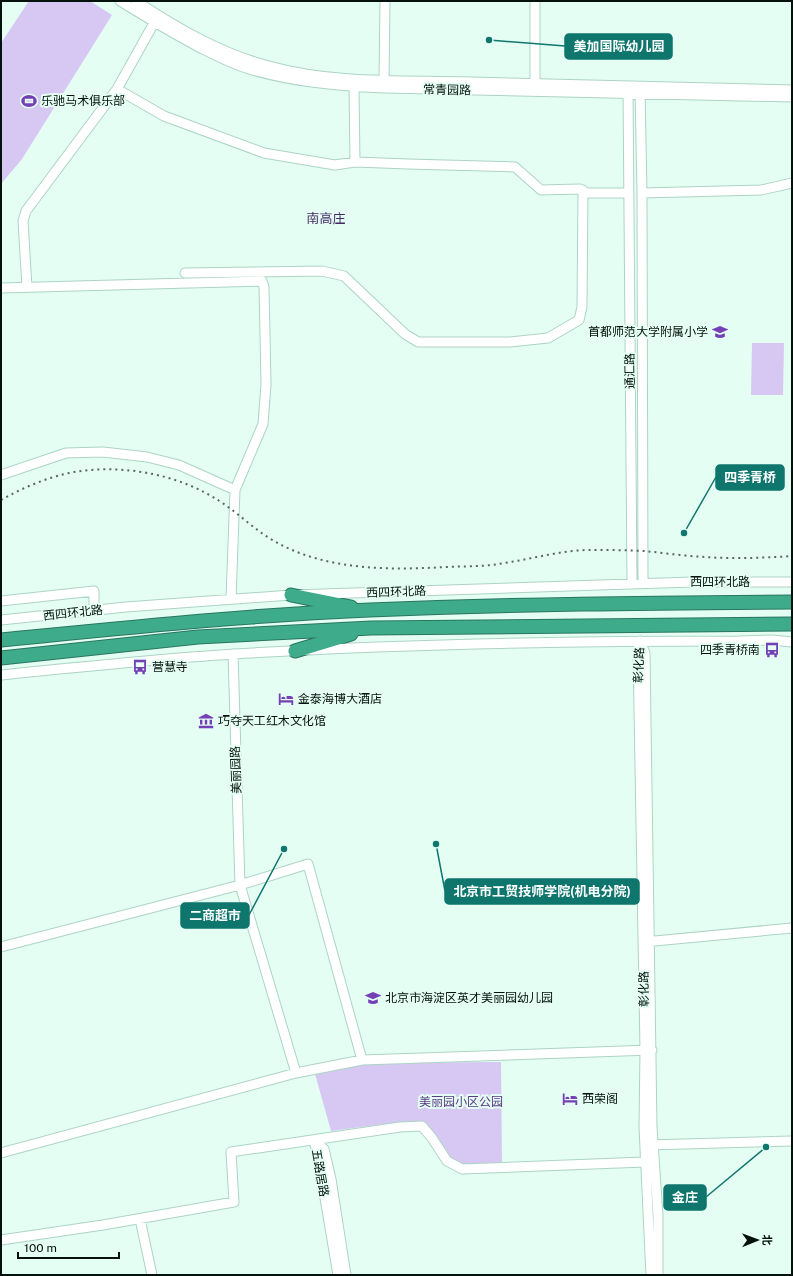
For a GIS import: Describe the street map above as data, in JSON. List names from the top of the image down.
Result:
{
  "streets": {
    "highway": ["西四环北路"],
    "street": [
      "常青园路",
      "通汇路",
      "彰化路",
      "美丽园路",
      "五路居路"
    ]
  },
  "crossings": [
    ["常青园路", "通汇路"],
    ["通汇路", "西四环北路"]
  ],
  "districts": ["南高庄"],
  "parks": ["美丽园小区公园"],
  "places": {
    "other": [
      "美加国际幼儿园",
      "四季青桥",
      "北京市工贸技师学院(机电分院)",
      "二商超市",
      "金庄"
    ],
    "sports": ["乐驰马术俱乐部"],
    "school or university": ["首都师范大学附属小学", "北京市海淀区英才美丽园幼儿园"],
    "bus stop": ["四季青桥南", "营慧寺"],
    "hotel": ["金泰海博大酒店", "西荣阁"],
    "museum": ["巧夺天工红木文化馆"]
  },
  "scale_bar": "100 m",
  "north": "right"
}
